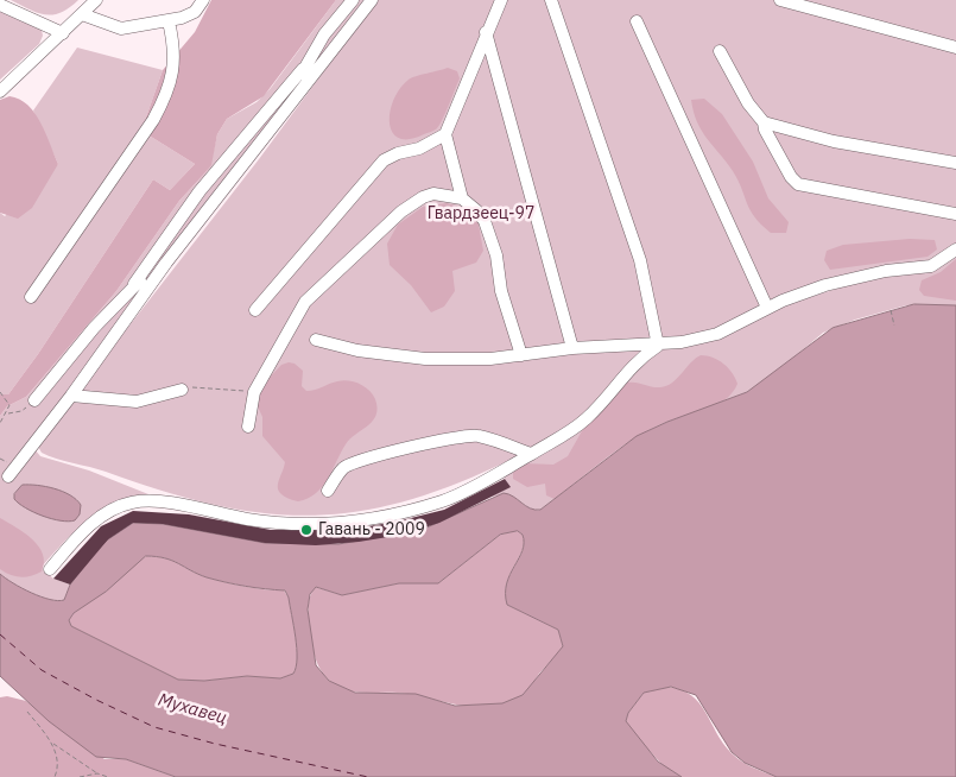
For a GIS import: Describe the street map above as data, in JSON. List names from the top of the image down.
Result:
{
  "water": ["Мухавец"],
  "parks": ["Гвардзеец-97"],
  "places": ["Гавань - 2009"]
}
